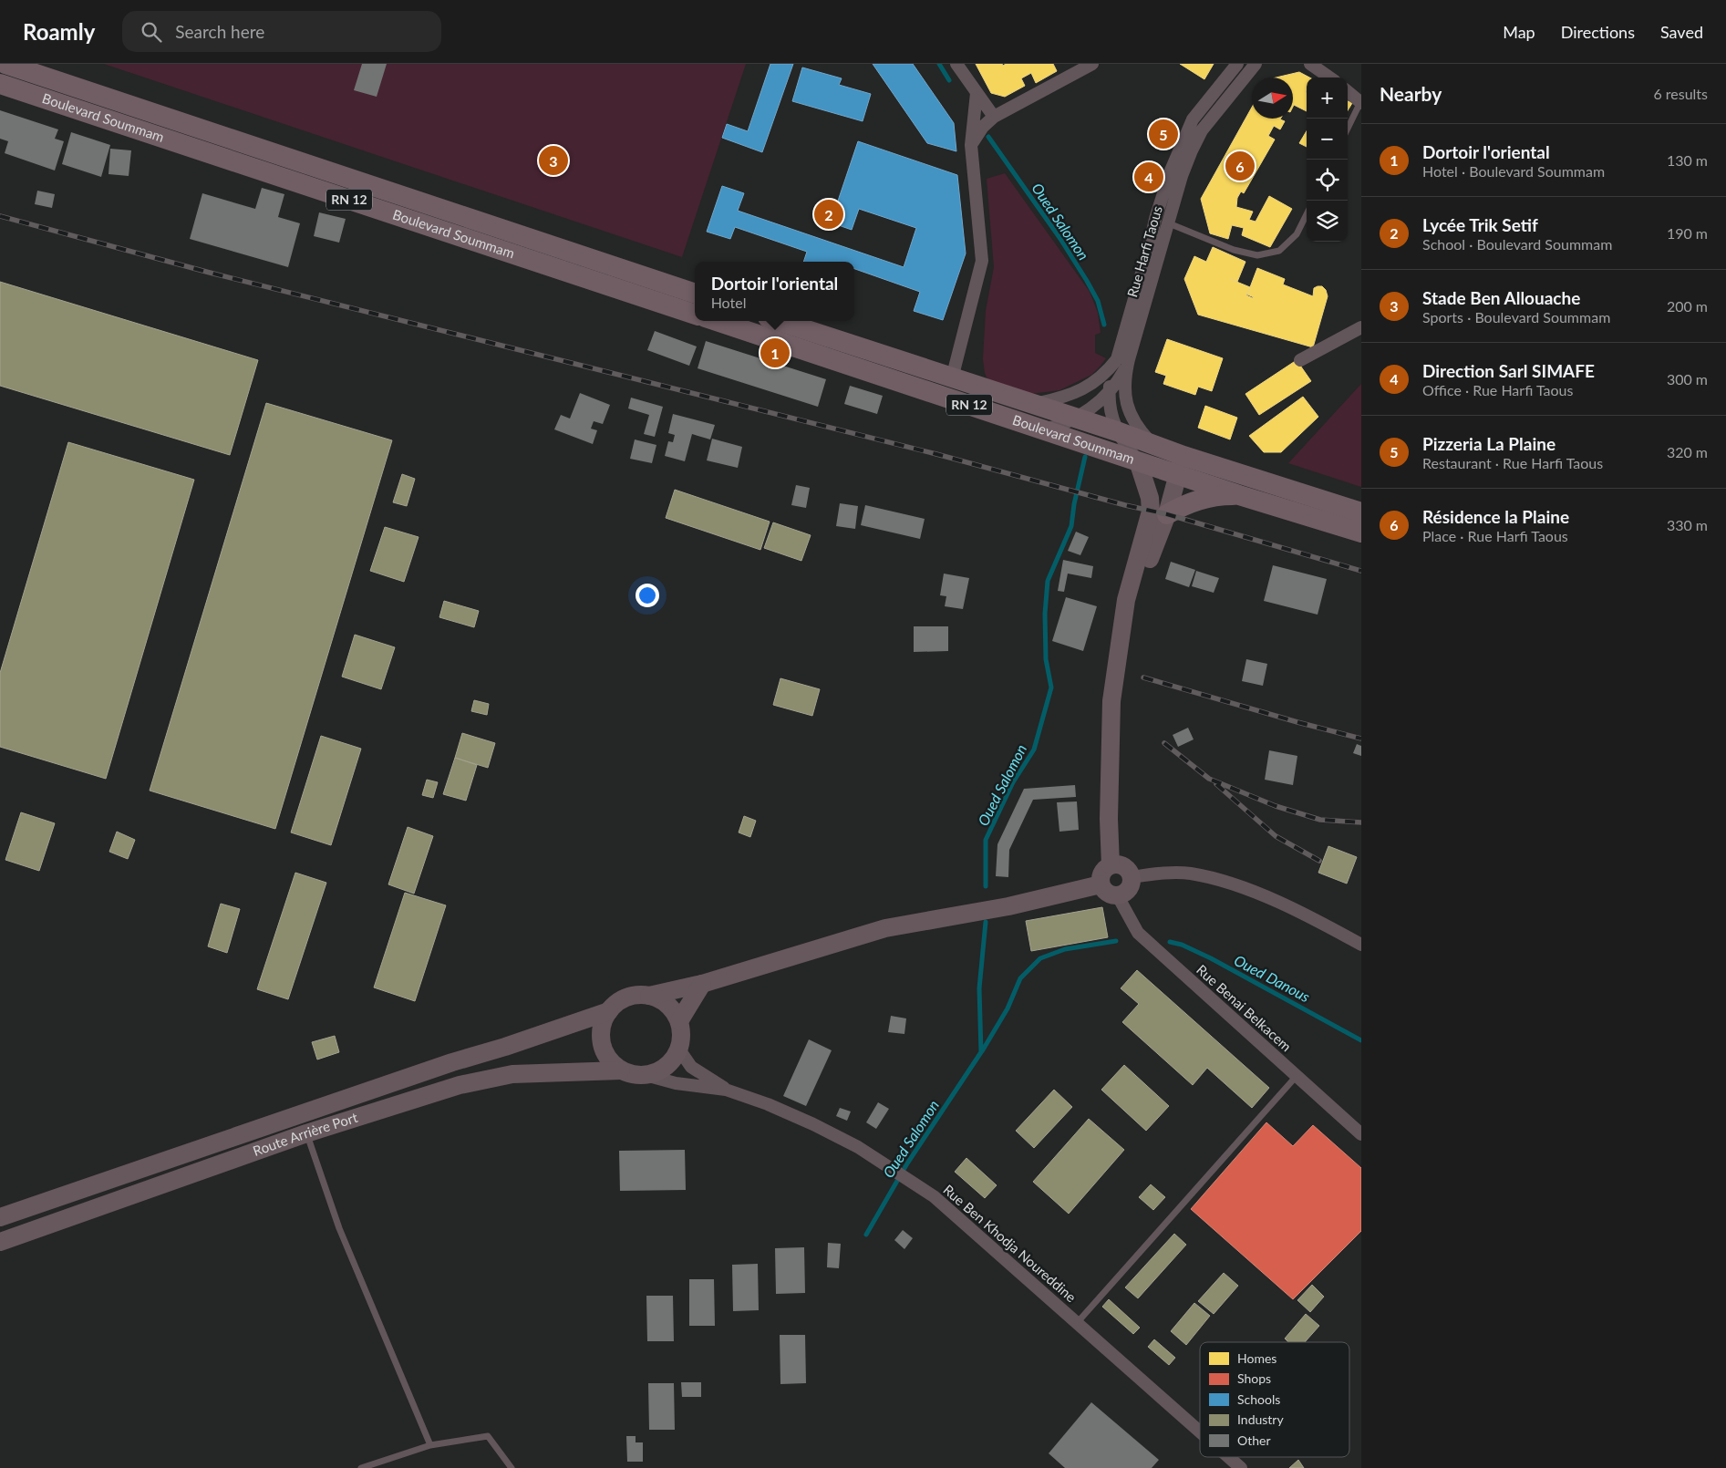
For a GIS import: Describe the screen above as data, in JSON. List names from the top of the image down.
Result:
{
  "streets": {
    "main road": ["Boulevard Soummam", "RN 12"],
    "street": [
      "Rue Harfi Taous",
      "Rue Benai Belkacem",
      "Route Arrière Port",
      "Rue Ben Khodja Noureddine"
    ]
  },
  "crossings": [
    ["Boulevard Soummam", "RN 12"],
    ["Boulevard Soummam", "Rue Harfi Taous"],
    ["Route Arrière Port", "Rue Ben Khodja Noureddine"]
  ],
  "water": ["Oued Salomon", "Oued Danous"],
  "legend": [
    "Homes",
    "Shops",
    "Schools",
    "Industry",
    "Other"
  ],
  "north": "right",
  "page": {
    "header": "Roamly",
    "search": "Search here",
    "nav": ["Map", "Directions", "Saved"],
    "heading": ["Nearby", "6 results"],
    "map_buttons": ["+", "−"],
    "pins": [
      "5",
      "3",
      "6",
      "4",
      "2",
      "1"
    ],
    "list": [
      {
        "mark": "1",
        "name": "Dortoir l'oriental",
        "note": "Hotel · Boulevard Soummam",
        "value": "130 m"
      },
      {
        "mark": "2",
        "name": "Lycée Trik Setif",
        "note": "School · Boulevard Soummam",
        "value": "190 m"
      },
      {
        "mark": "3",
        "name": "Stade Ben Allouache",
        "note": "Sports · Boulevard Soummam",
        "value": "200 m"
      },
      {
        "mark": "4",
        "name": "Direction Sarl SIMAFE",
        "note": "Office · Rue Harfi Taous",
        "value": "300 m"
      },
      {
        "mark": "5",
        "name": "Pizzeria La Plaine",
        "note": "Restaurant · Rue Harfi Taous",
        "value": "320 m"
      },
      {
        "mark": "6",
        "name": "Résidence la Plaine",
        "note": "Place · Rue Harfi Taous",
        "value": "330 m"
      }
    ],
    "popup": ["Dortoir l'oriental", "Hotel"]
  }
}
